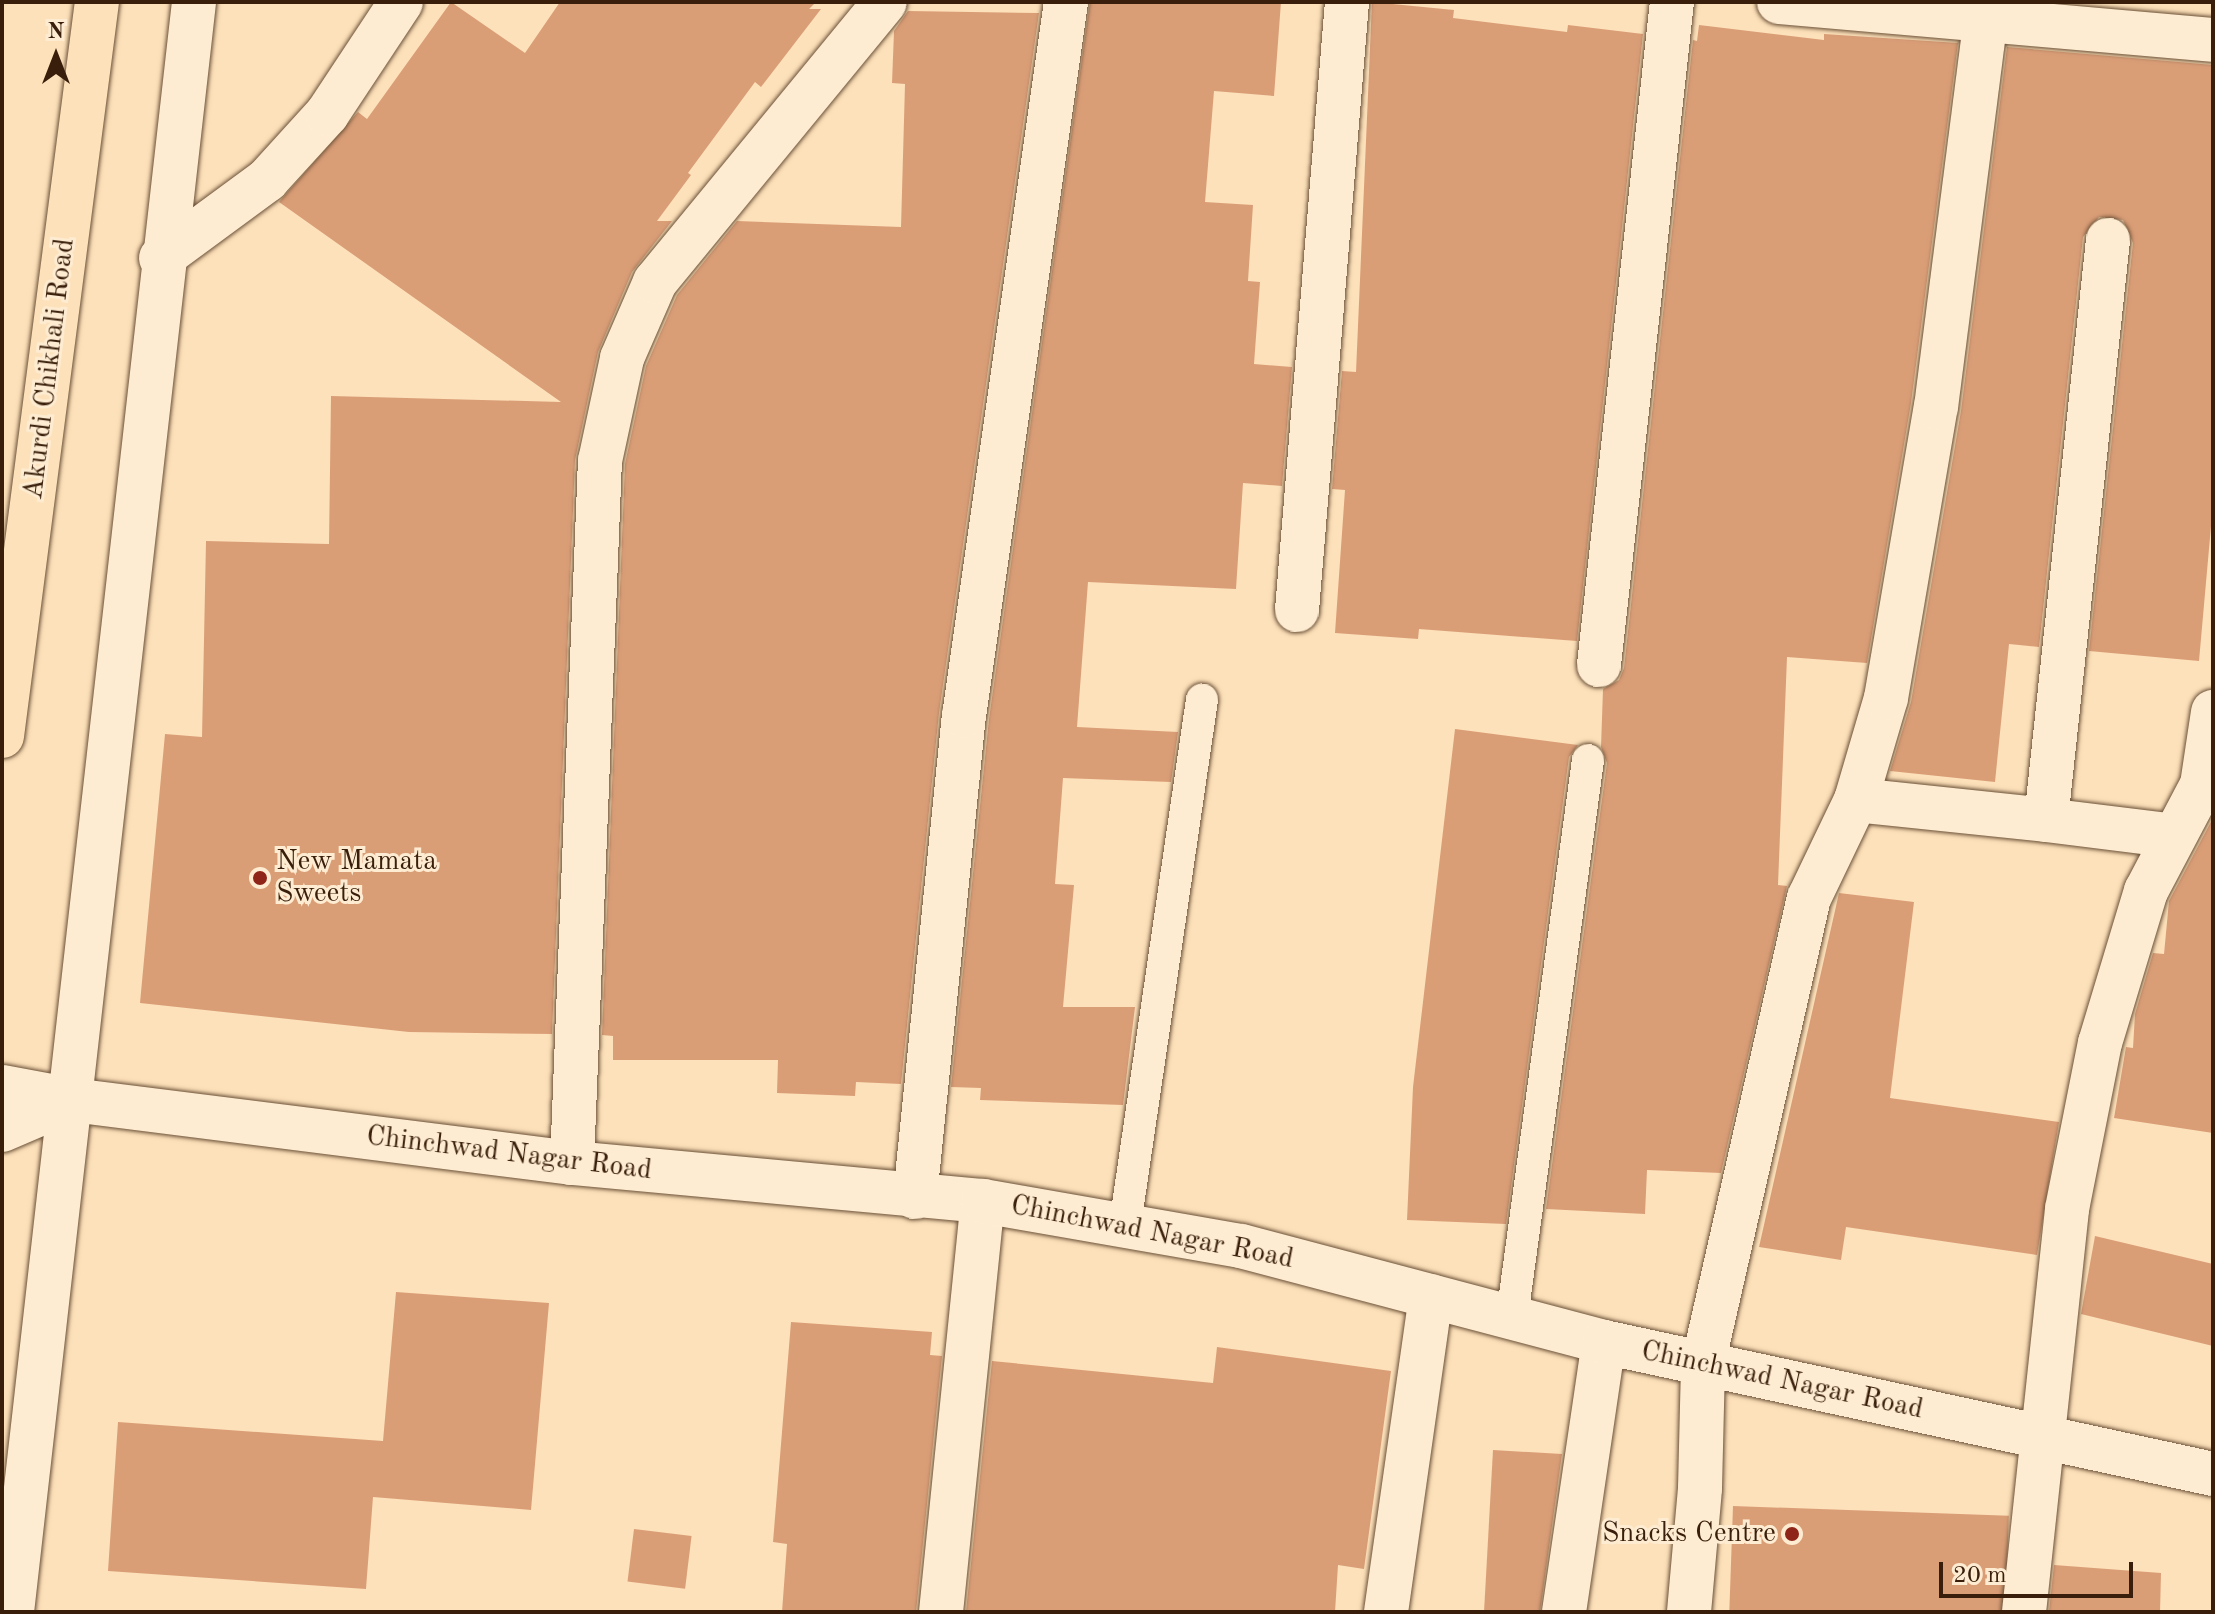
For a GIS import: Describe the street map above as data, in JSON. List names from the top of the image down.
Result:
{
  "streets": {
    "main road": ["Akurdi Chikhali Road"],
    "street": ["Chinchwad Nagar Road"]
  },
  "places": ["New Mamata Sweets", "Snacks Centre"],
  "scale_bar": "20 m",
  "north": "top"
}
